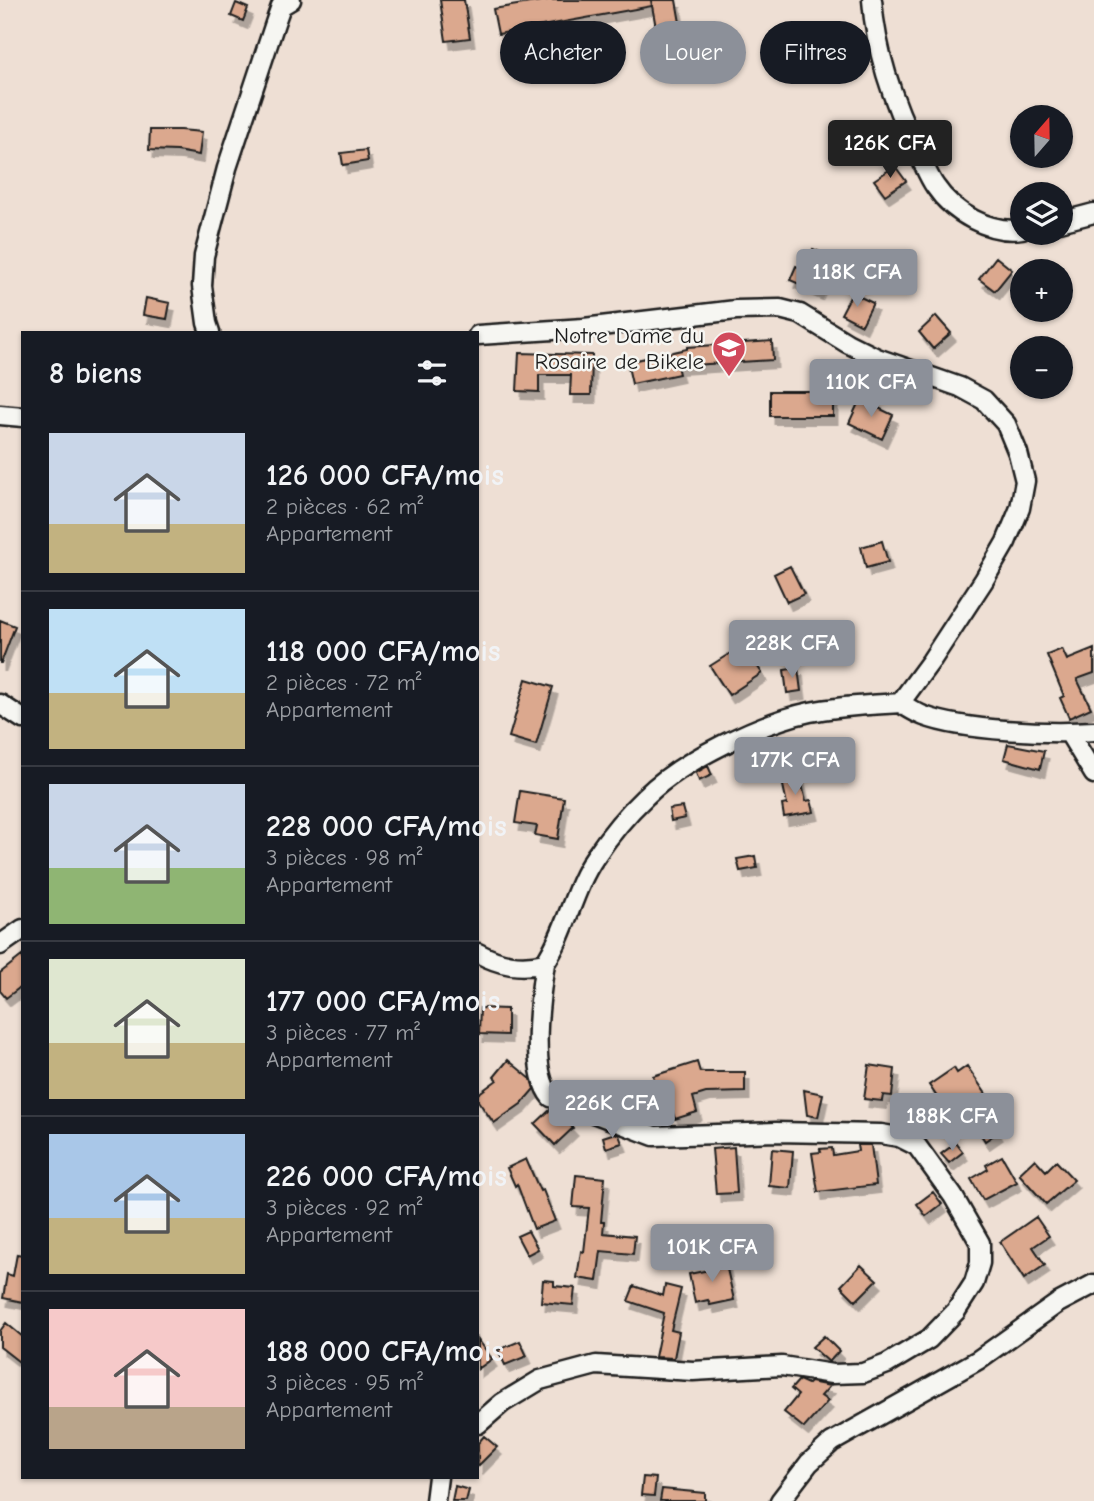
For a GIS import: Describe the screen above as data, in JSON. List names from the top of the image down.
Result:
{
  "places": {
    "school or university": ["Notre Dame du Rosaire de Bikele"]
  },
  "north": "top",
  "page": {
    "chip": ["Acheter", "Louer", "Filtres"],
    "map_buttons": ["+", "−"],
    "price": [
      "126K CFA",
      "118K CFA",
      "110K CFA",
      "228K CFA",
      "177K CFA",
      "226K CFA",
      "188K CFA",
      "101K CFA"
    ],
    "heading": "8 biens",
    "list": [
      {
        "name": "126 000 CFA/mois",
        "note": "2 pièces · 62 m² · Appartement"
      },
      {
        "name": "118 000 CFA/mois",
        "note": "2 pièces · 72 m² · Appartement"
      },
      {
        "name": "228 000 CFA/mois",
        "note": "3 pièces · 98 m² · Appartement"
      },
      {
        "name": "177 000 CFA/mois",
        "note": "3 pièces · 77 m² · Appartement"
      },
      {
        "name": "226 000 CFA/mois",
        "note": "3 pièces · 92 m² · Appartement"
      },
      {
        "name": "188 000 CFA/mois",
        "note": "3 pièces · 95 m² · Appartement"
      }
    ]
  }
}
